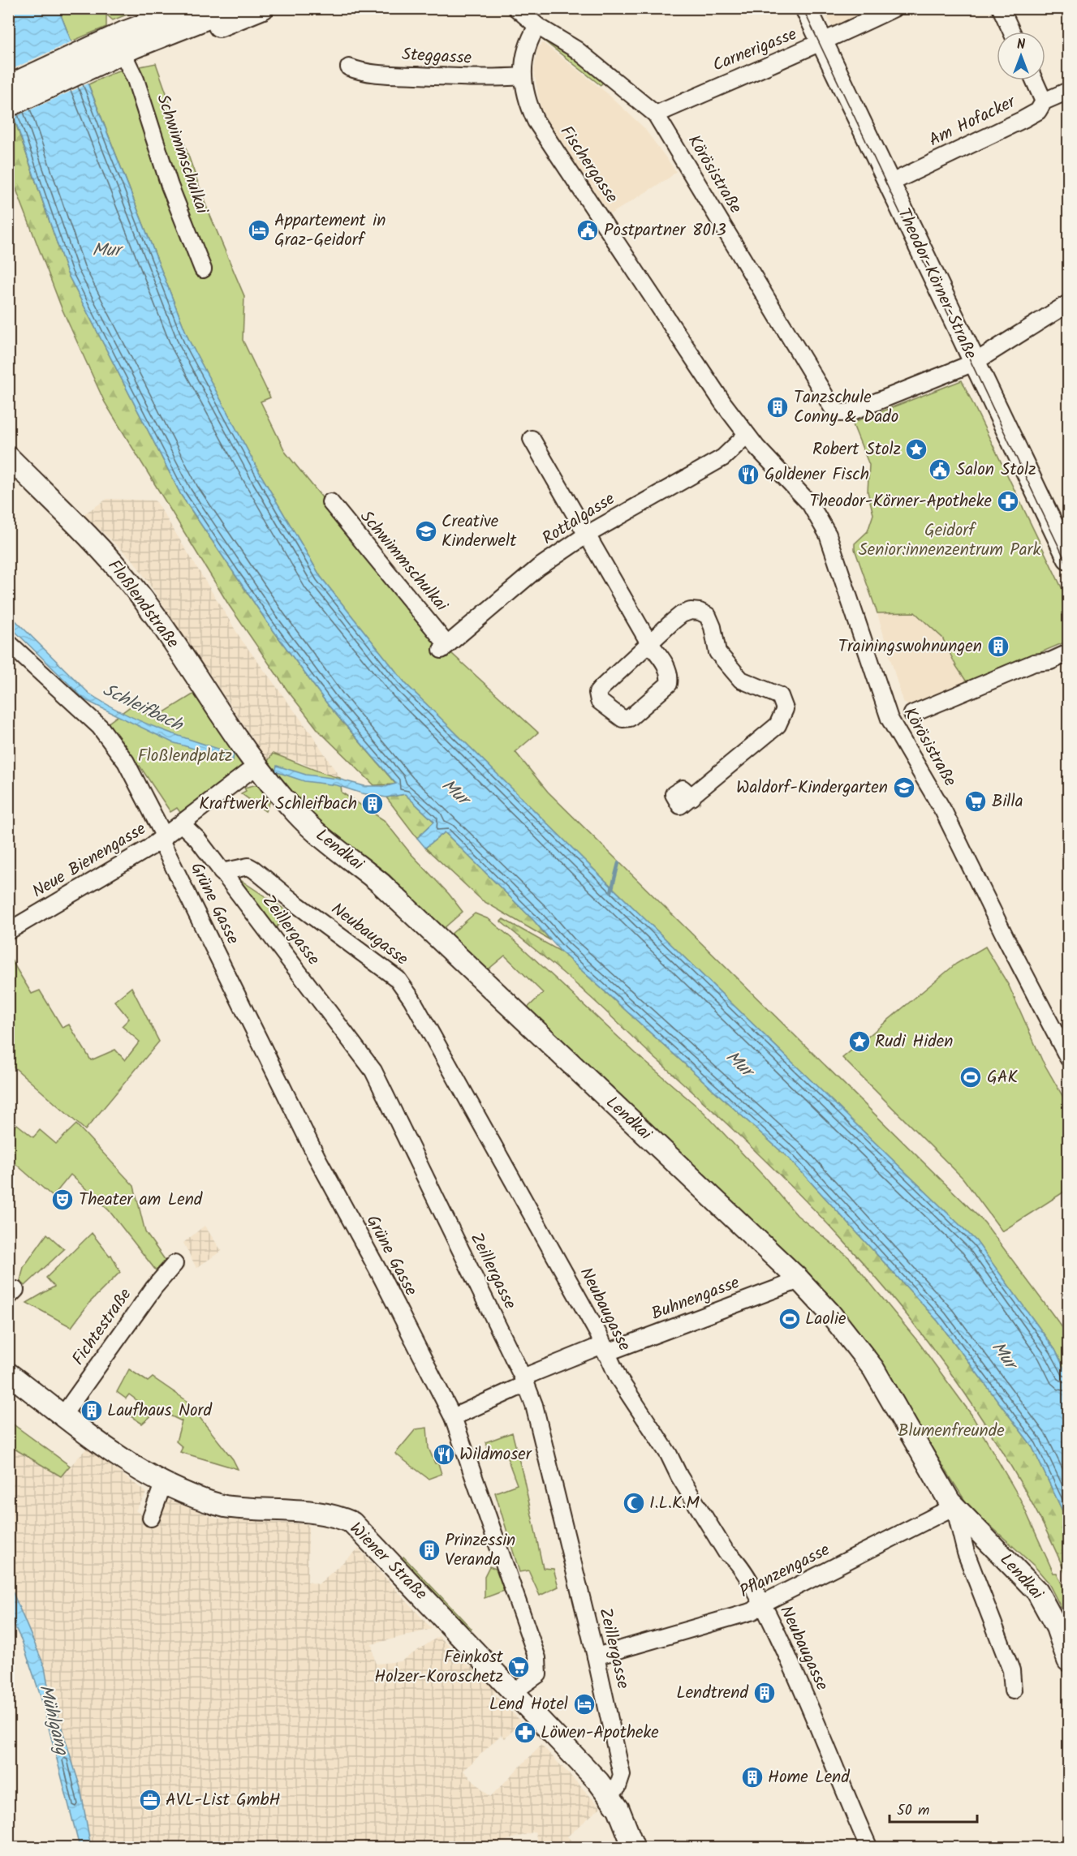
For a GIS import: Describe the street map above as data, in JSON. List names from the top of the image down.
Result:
{
  "streets": {
    "main road": [
      "Theodor-Körner-Straße",
      "Floßlendstraße",
      "Lendkai",
      "Wiener Straße"
    ],
    "street": [
      "Carnerigasse",
      "Steggasse",
      "Am Hofacker",
      "Schwimmschulkai",
      "Fischergasse",
      "Körösistraße",
      "Rottalgasse",
      "Neue Bienengasse",
      "Grüne Gasse",
      "Zeillergasse",
      "Neubaugasse",
      "Buhnengasse",
      "Fichtestraße",
      "Pflanzengasse"
    ]
  },
  "crossings": [
    ["Carnerigasse", "Körösistraße"],
    ["Carnerigasse", "Theodor-Körner-Straße"],
    ["Steggasse", "Fischergasse"],
    ["Am Hofacker", "Theodor-Körner-Straße"],
    ["Schwimmschulkai", "Rottalgasse"],
    ["Fischergasse", "Körösistraße"],
    ["Fischergasse", "Rottalgasse"],
    ["Körösistraße", "Theodor-Körner-Straße"],
    ["Körösistraße", "Rottalgasse"],
    ["Floßlendstraße", "Lendkai"],
    ["Lendkai", "Buhnengasse"],
    ["Lendkai", "Pflanzengasse"],
    ["Neue Bienengasse", "Grüne Gasse"],
    ["Grüne Gasse", "Buhnengasse"],
    ["Grüne Gasse", "Wiener Straße"],
    ["Zeillergasse", "Neubaugasse"],
    ["Zeillergasse", "Buhnengasse"],
    ["Zeillergasse", "Wiener Straße"],
    ["Zeillergasse", "Pflanzengasse"],
    ["Neubaugasse", "Buhnengasse"],
    ["Neubaugasse", "Pflanzengasse"],
    ["Fichtestraße", "Wiener Straße"]
  ],
  "water": ["Mur", "Schleifbach", "Mühlgang"],
  "parks": ["Geidorf Senior:innenzentrum Park", "Floßlendplatz", "Blumenfreunde"],
  "places": {
    "hotel": ["Appartement in Graz-Geidorf", "Lend Hotel"],
    "public building": ["Postpartner 8013", "Salon Stolz"],
    "building": [
      "Tanzschule Conny & Dado",
      "Trainingswohnungen",
      "Kraftwerk Schleifbach",
      "Laufhaus Nord",
      "Prinzessin Veranda",
      "Lendtrend",
      "Home Lend"
    ],
    "place": ["Robert Stolz", "Rudi Hiden"],
    "restaurant": ["Goldener Fisch", "Wildmoser"],
    "pharmacy": ["Theodor-Körner-Apotheke", "Löwen-Apotheke"],
    "school or university": ["Creative Kinderwelt", "Waldorf-Kindergarten"],
    "supermarket": ["Billa", "Feinkost Holzer-Koroschetz"],
    "sports": ["GAK", "Laolie"],
    "theatre": ["Theater am Lend"],
    "mosque": ["I.L.K.M"],
    "office": ["AVL-List GmbH"]
  },
  "scale_bar": "50 m",
  "north": "top"
}
